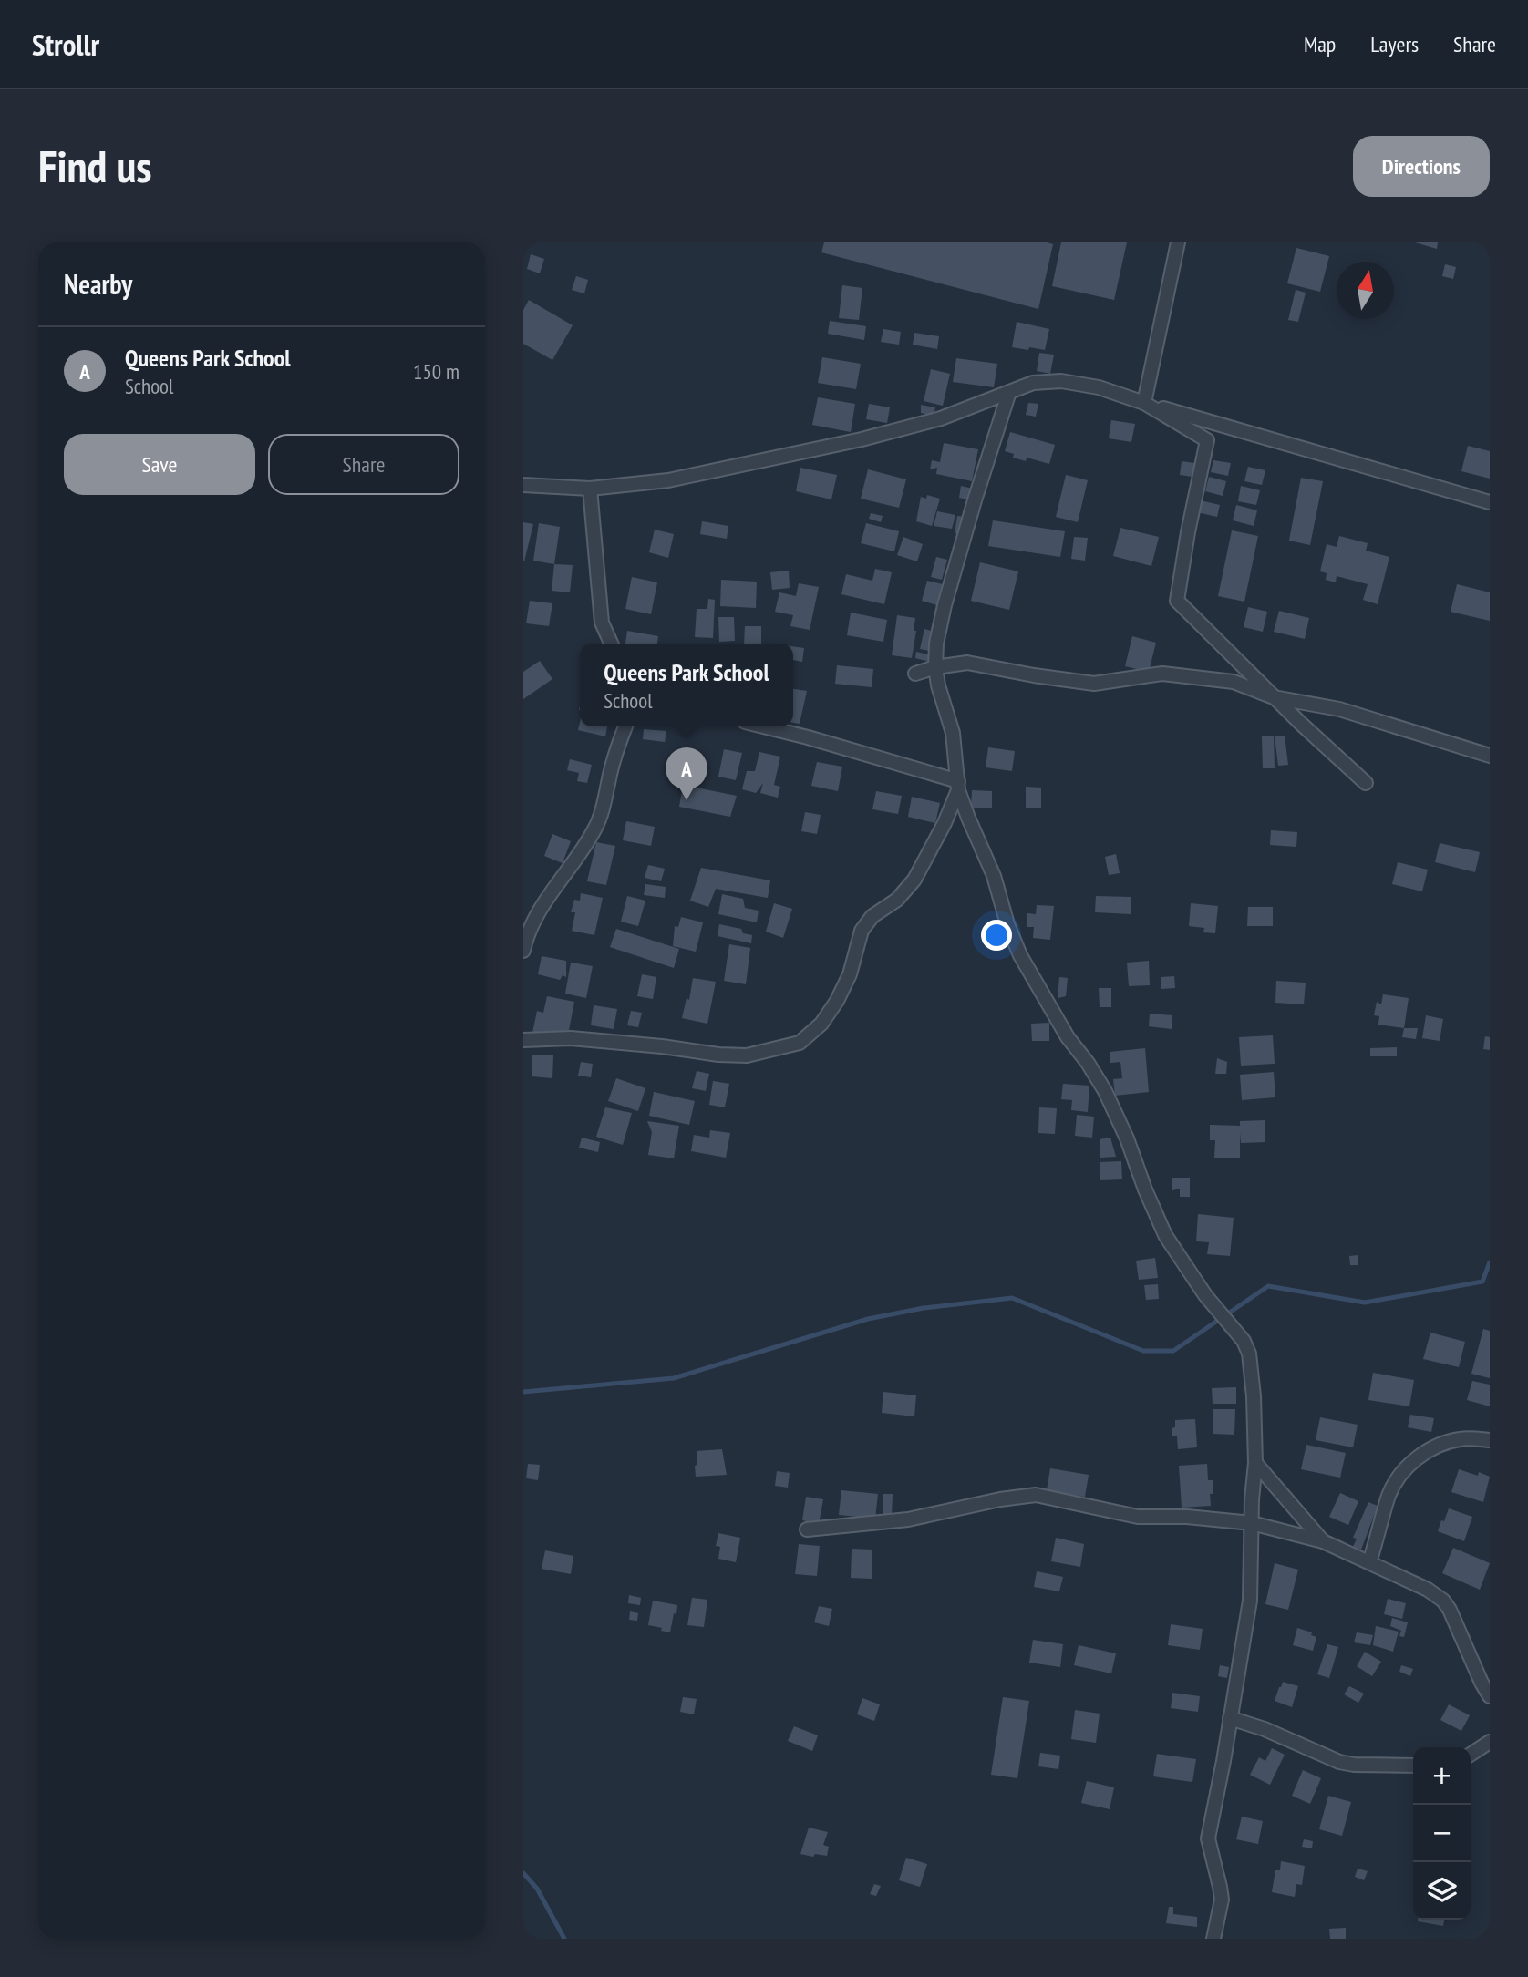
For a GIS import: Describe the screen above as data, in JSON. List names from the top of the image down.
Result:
{
  "north": "top",
  "page": {
    "header": "Strollr",
    "nav": ["Map", "Layers", "Share"],
    "buttons": [
      "Directions",
      ["Save", "Share"]
    ],
    "title": "Find us",
    "heading": "Nearby",
    "list": [
      {
        "mark": "A",
        "name": "Queens Park School",
        "note": "School",
        "value": "150 m"
      }
    ],
    "popup": ["Queens Park School", "School"],
    "pins": "A",
    "map_buttons": ["+", "−"]
  }
}
